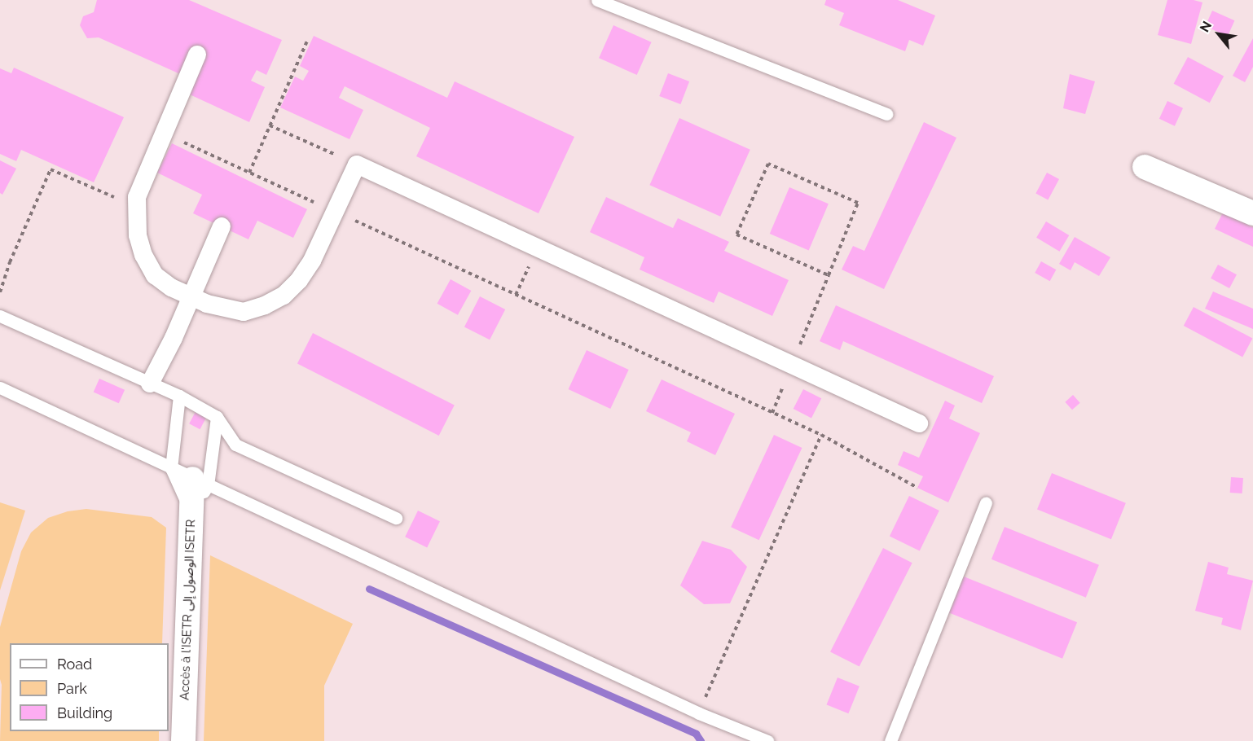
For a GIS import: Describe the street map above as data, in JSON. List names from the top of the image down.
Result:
{
  "streets": {
    "street": ["Accès à l'ISETR الوصول إلى ISETR"]
  },
  "legend": ["Road", "Park", "Building"],
  "north": "top left"
}
